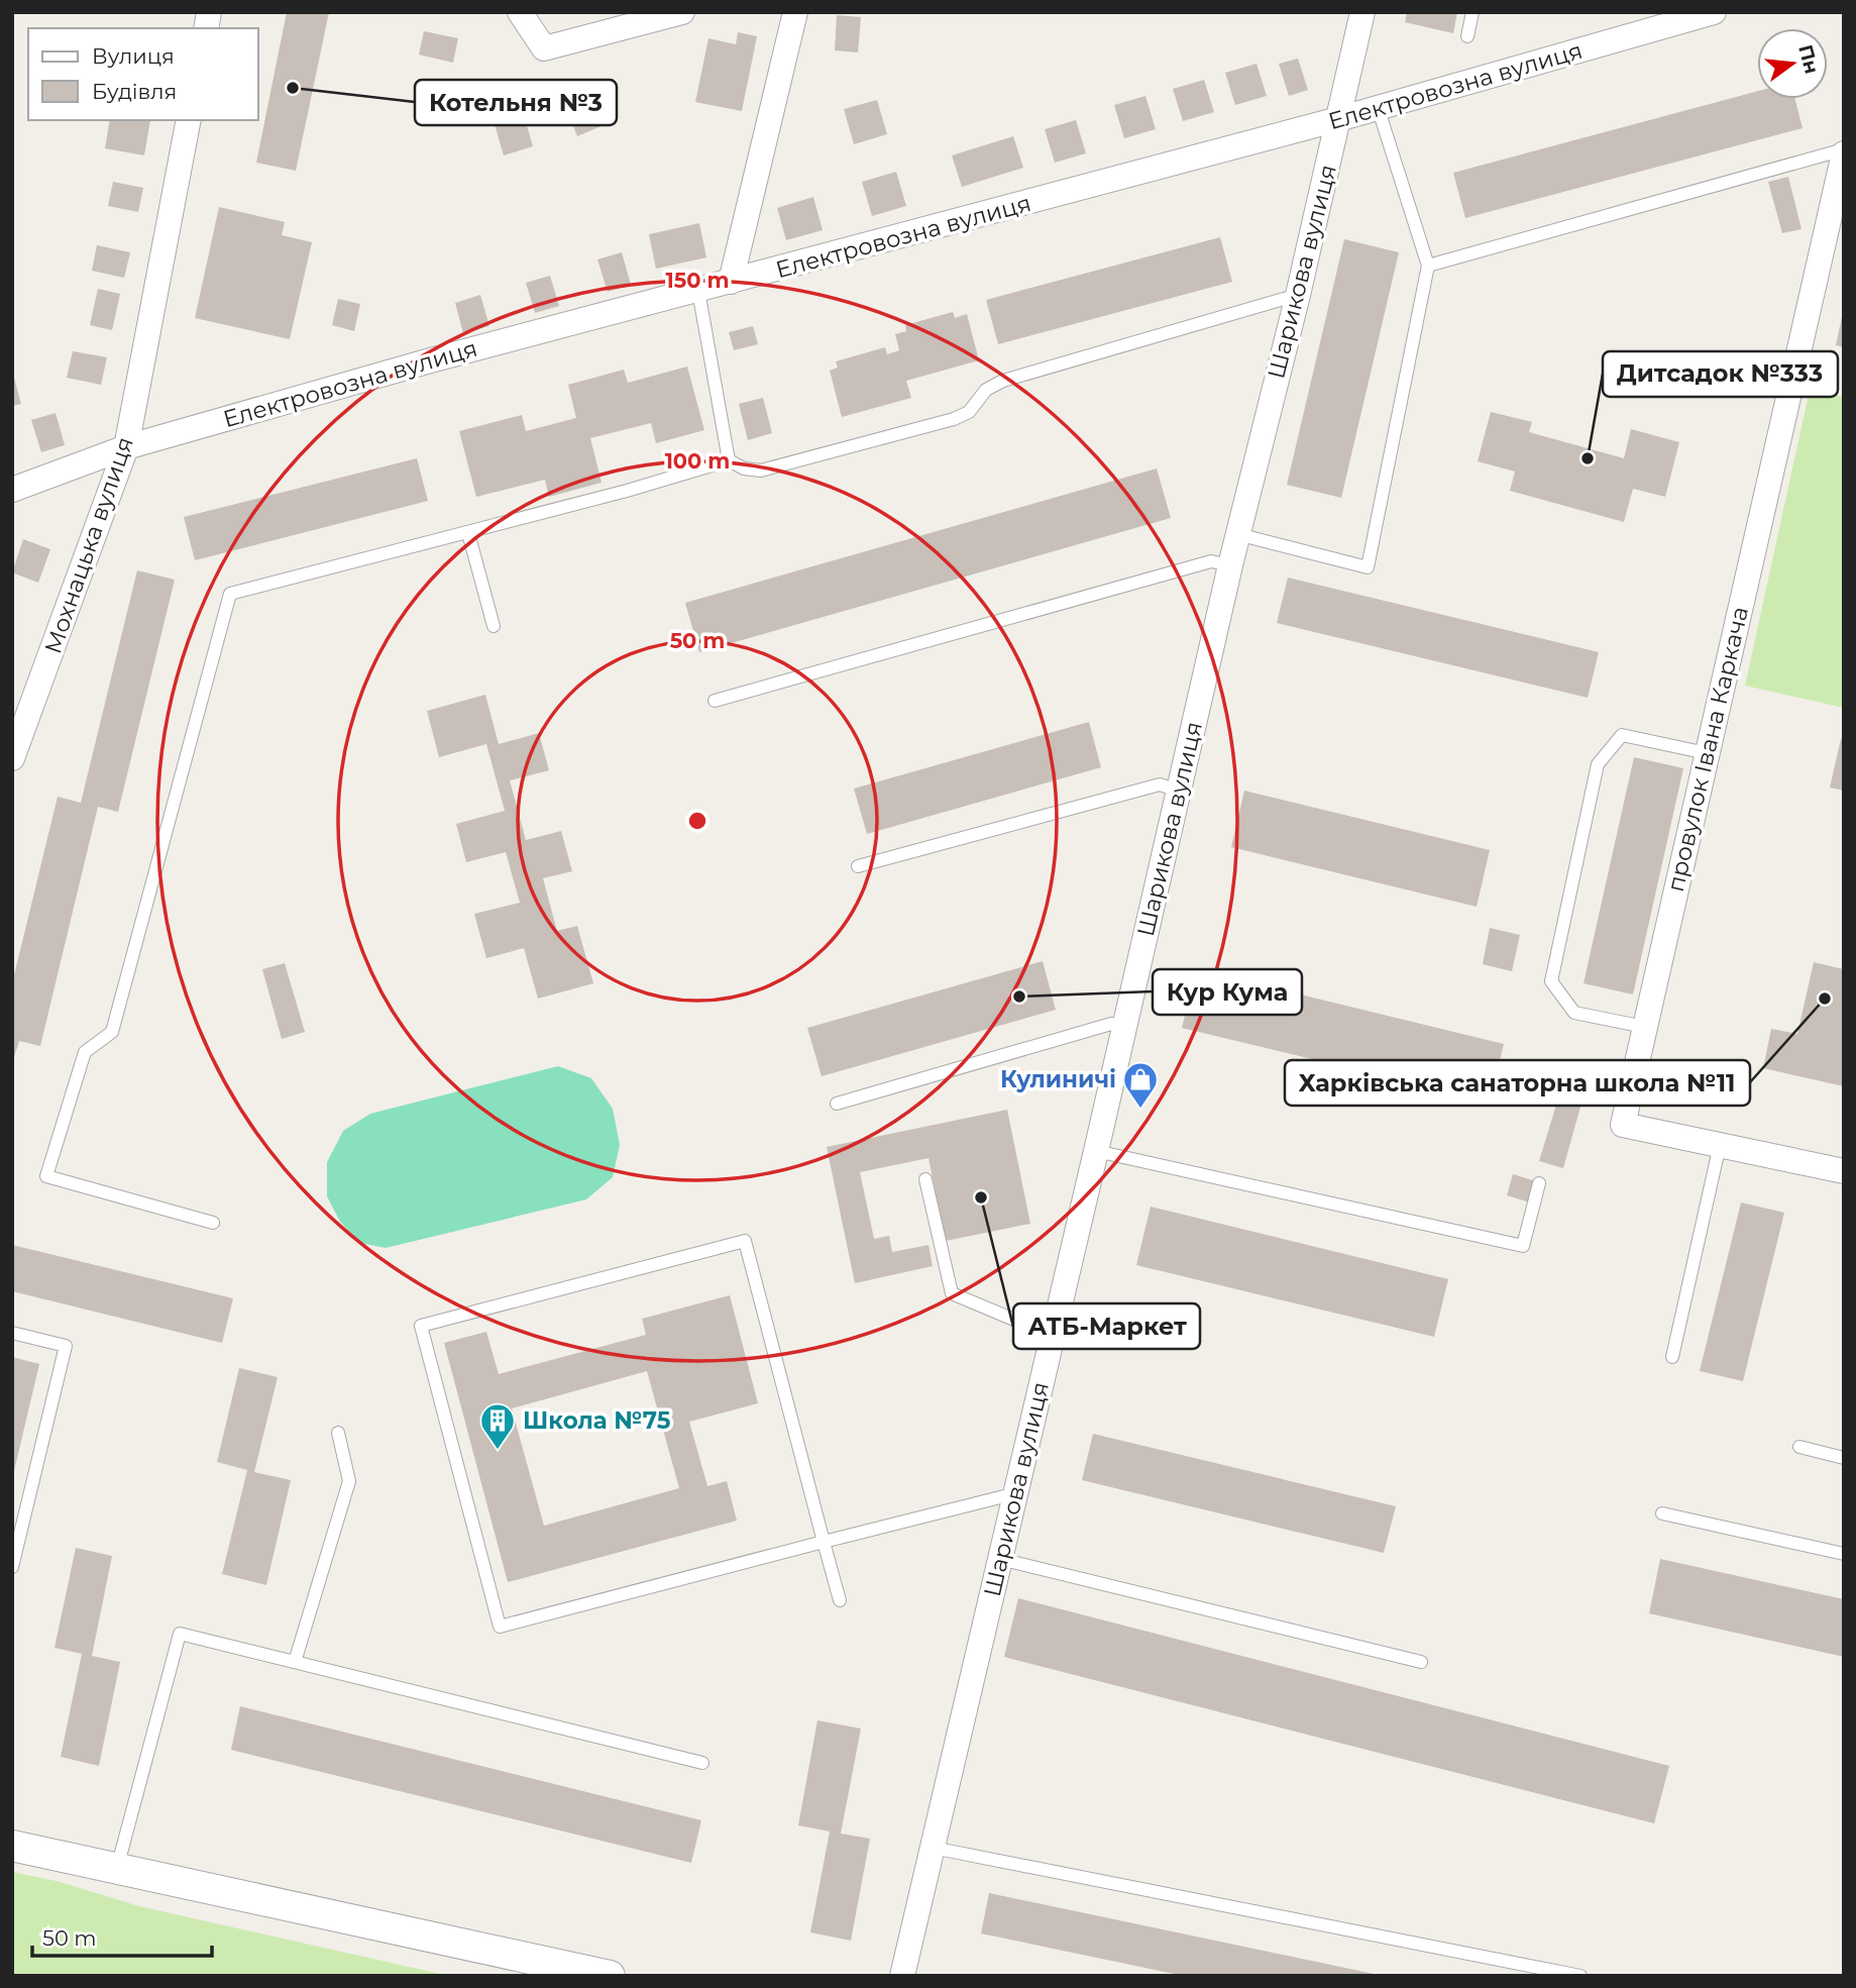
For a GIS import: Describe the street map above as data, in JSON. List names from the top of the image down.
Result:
{
  "streets": {
    "street": [
      "Електровозна вулиця",
      "Шарикова вулиця",
      "Мохнацька вулиця",
      "провулок Івана Каркача"
    ]
  },
  "crossings": [
    ["Електровозна вулиця", "Шарикова вулиця"],
    ["Електровозна вулиця", "Мохнацька вулиця"]
  ],
  "places": {
    "other": [
      "Котельня №3",
      "Дитсадок №333",
      "Кур Кума",
      "Харківська санаторна школа №11",
      "АТБ-Маркет"
    ],
    "shop": ["Кулиничі"],
    "building": ["Школа №75"]
  },
  "legend": ["Вулиця", "Будівля"],
  "scale_bar": "50 m",
  "north": "right",
  "rings": ["150 m", "100 m", "50 m"]
}
